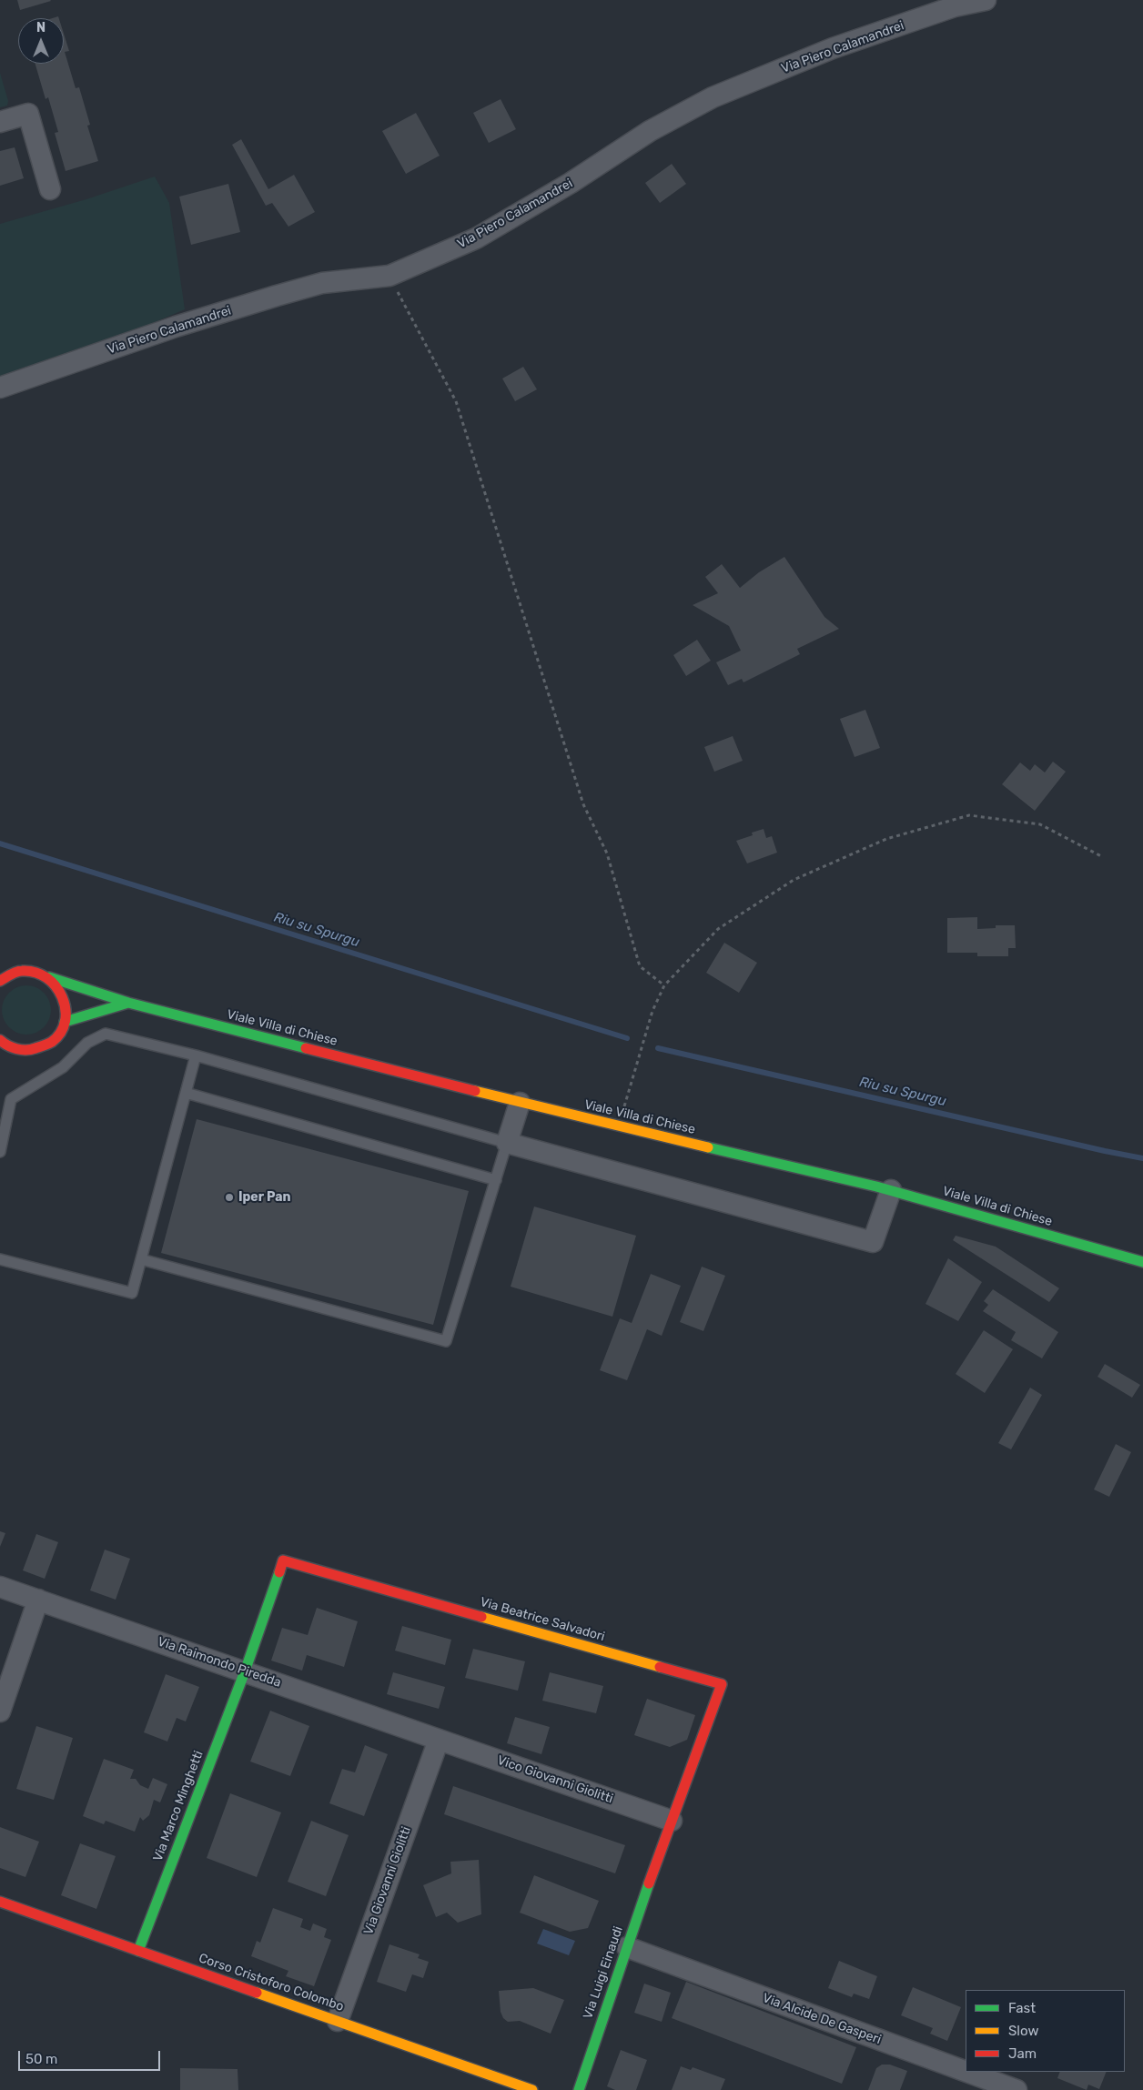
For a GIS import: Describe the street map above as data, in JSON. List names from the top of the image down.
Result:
{
  "streets": {
    "street": [
      "Via Piero Calamandrei",
      "Viale Villa di Chiese",
      "Via Beatrice Salvadori",
      "Via Raimondo Piredda",
      "Vico Giovanni Giolitti",
      "Via Marco Minghetti",
      "Via Giovanni Giolitti",
      "Via Luigi Einaudi",
      "Corso Cristoforo Colombo",
      "Via Alcide De Gasperi"
    ]
  },
  "crossings": [
    ["Via Beatrice Salvadori", "Via Raimondo Piredda"],
    ["Via Beatrice Salvadori", "Vico Giovanni Giolitti"],
    ["Via Beatrice Salvadori", "Via Marco Minghetti"],
    ["Via Beatrice Salvadori", "Via Luigi Einaudi"],
    ["Via Raimondo Piredda", "Vico Giovanni Giolitti"],
    ["Via Raimondo Piredda", "Via Marco Minghetti"],
    ["Via Raimondo Piredda", "Via Giovanni Giolitti"],
    ["Vico Giovanni Giolitti", "Via Giovanni Giolitti"],
    ["Via Marco Minghetti", "Corso Cristoforo Colombo"],
    ["Via Giovanni Giolitti", "Corso Cristoforo Colombo"],
    ["Via Luigi Einaudi", "Via Alcide De Gasperi"]
  ],
  "water": ["Riu su Spurgu"],
  "places": ["Iper Pan"],
  "legend": ["Fast", "Slow", "Jam"],
  "scale_bar": "50 m",
  "north": "top"
}
